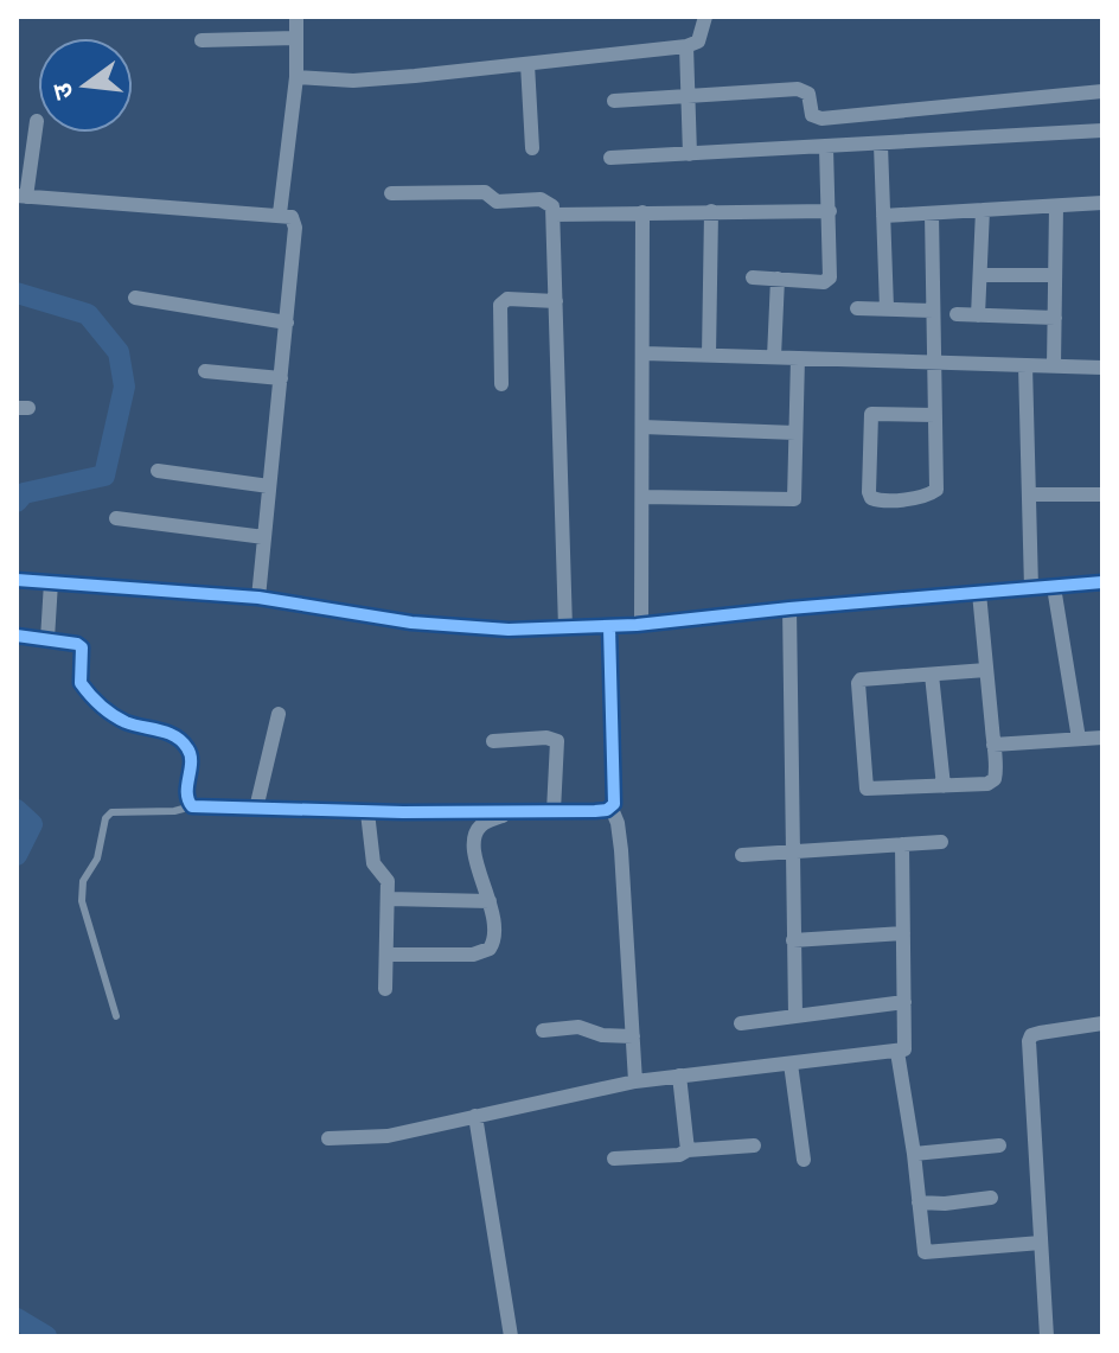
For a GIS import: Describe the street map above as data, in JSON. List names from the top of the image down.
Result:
{
  "north": "left"
}
